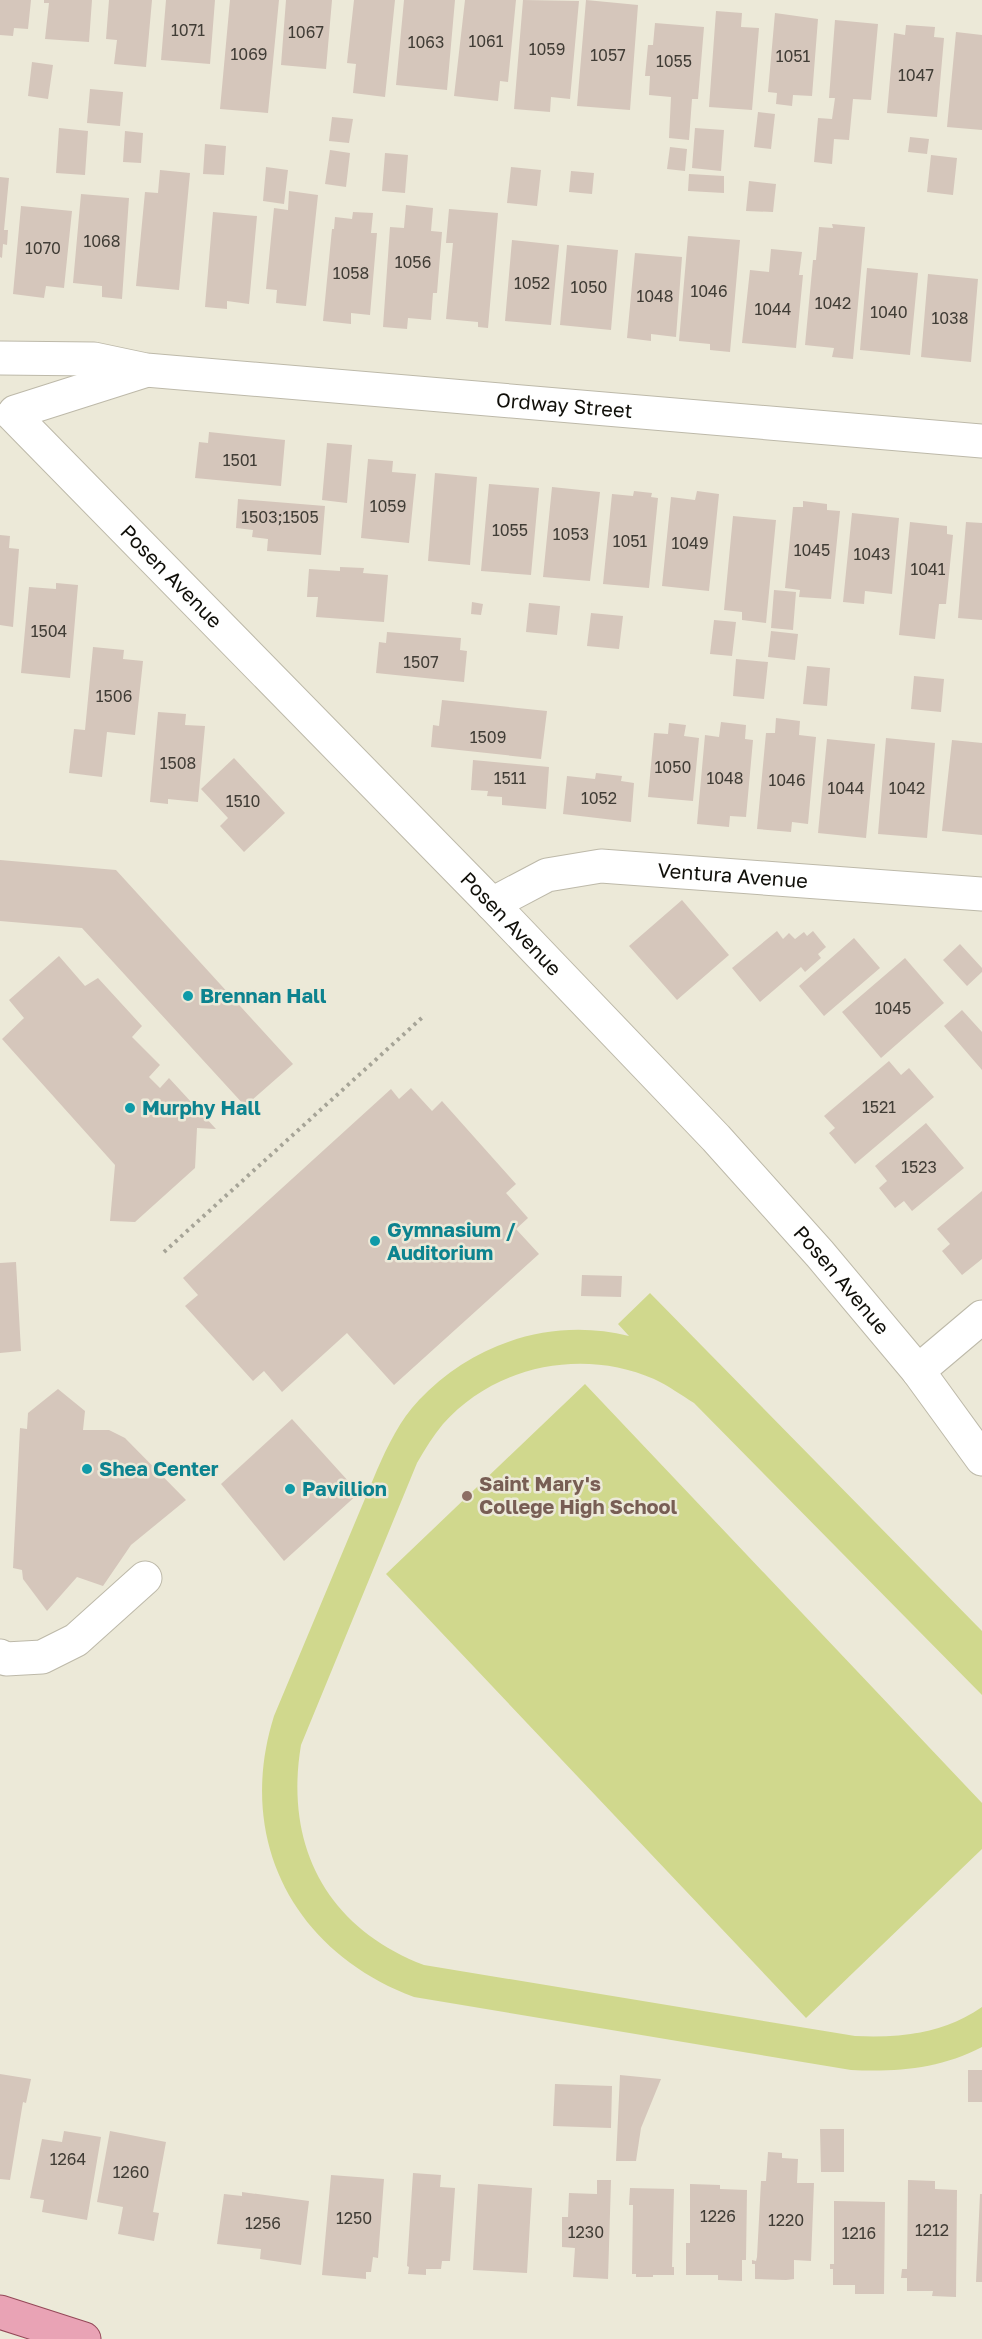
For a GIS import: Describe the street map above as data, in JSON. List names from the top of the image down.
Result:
{
  "streets": {
    "street": ["Ordway Street", "Posen Avenue", "Ventura Avenue"]
  },
  "crossings": [
    ["Ordway Street", "Posen Avenue"],
    ["Posen Avenue", "Ventura Avenue"]
  ],
  "places": [
    "Brennan Hall",
    "Murphy Hall",
    "Gymnasium / Auditorium",
    "Shea Center",
    "Pavillion",
    "Saint Mary's College High School"
  ],
  "house_numbers": [
    "1071",
    "1067",
    "1061",
    "1063",
    "1059",
    "1069",
    "1057",
    "1051",
    "1055",
    "1047",
    "1068",
    "1070",
    "1056",
    "1058",
    "1052",
    "1050",
    "1046",
    "1048",
    "1042",
    "1044",
    "1040",
    "1038",
    "1501",
    "1059",
    "1503;1505",
    "1055",
    "1053",
    "1051",
    "1049",
    "1045",
    "1043",
    "1041",
    "1504",
    "1507",
    "1506",
    "1509",
    "1508",
    "1050",
    "1511",
    "1048",
    "1046",
    "1044",
    "1042",
    "1052",
    "1510",
    "1045",
    "1521",
    "1523",
    "1264",
    "1260",
    "1226",
    "1250",
    "1220",
    "1256",
    "1212",
    "1230",
    "1216"
  ]
}
